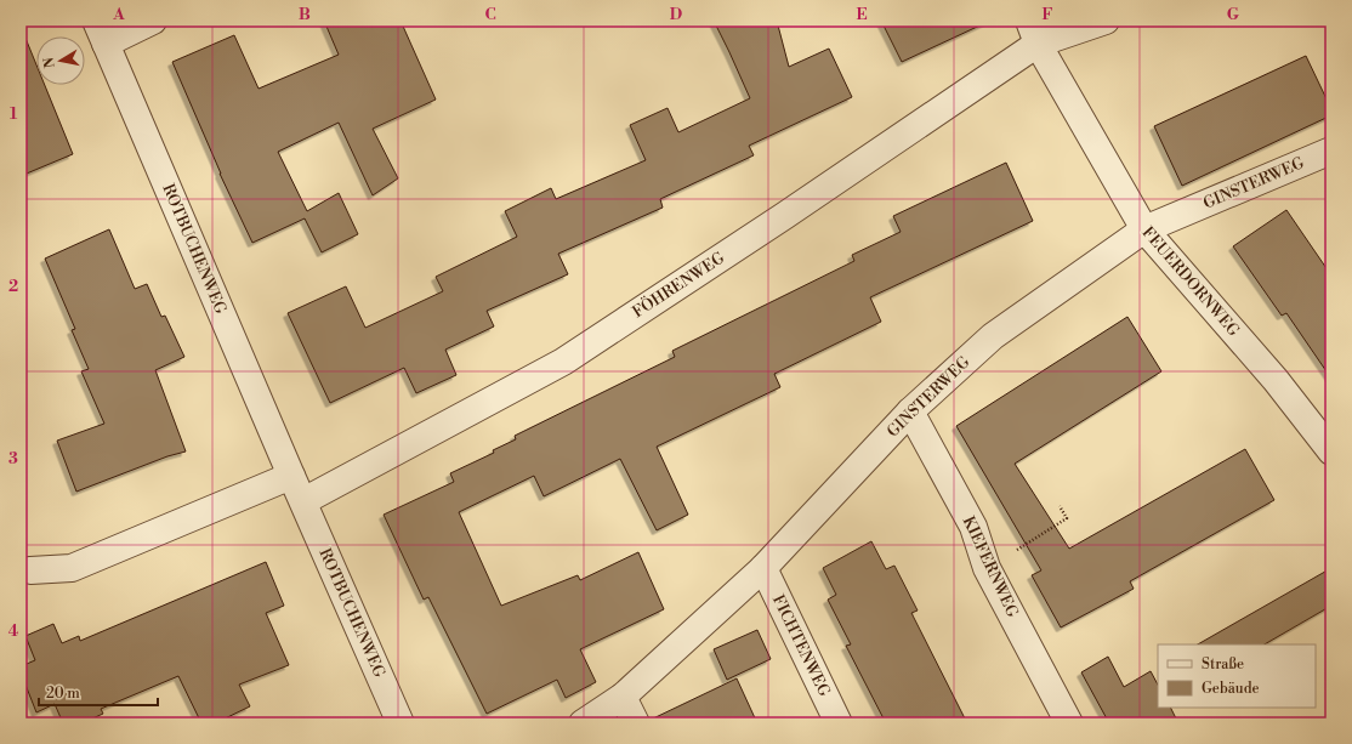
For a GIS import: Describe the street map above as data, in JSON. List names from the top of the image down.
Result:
{
  "streets": {
    "street": [
      "GINSTERWEG",
      "ROTBUCHENWEG",
      "FEUERDORNWEG",
      "FÖHRENWEG",
      "KIEFERNWEG",
      "FICHTENWEG"
    ]
  },
  "crossings": [
    ["GINSTERWEG", "FEUERDORNWEG"],
    ["GINSTERWEG", "KIEFERNWEG"],
    ["GINSTERWEG", "FICHTENWEG"],
    ["ROTBUCHENWEG", "FÖHRENWEG"],
    ["FEUERDORNWEG", "FÖHRENWEG"]
  ],
  "legend": ["Straße", "Gebäude"],
  "scale_bar": "20 m",
  "north": "left",
  "grid": {
    "columns": [
      "A",
      "B",
      "C",
      "D",
      "E",
      "F",
      "G"
    ],
    "rows": [
      "1",
      "2",
      "3",
      "4"
    ]
  }
}
